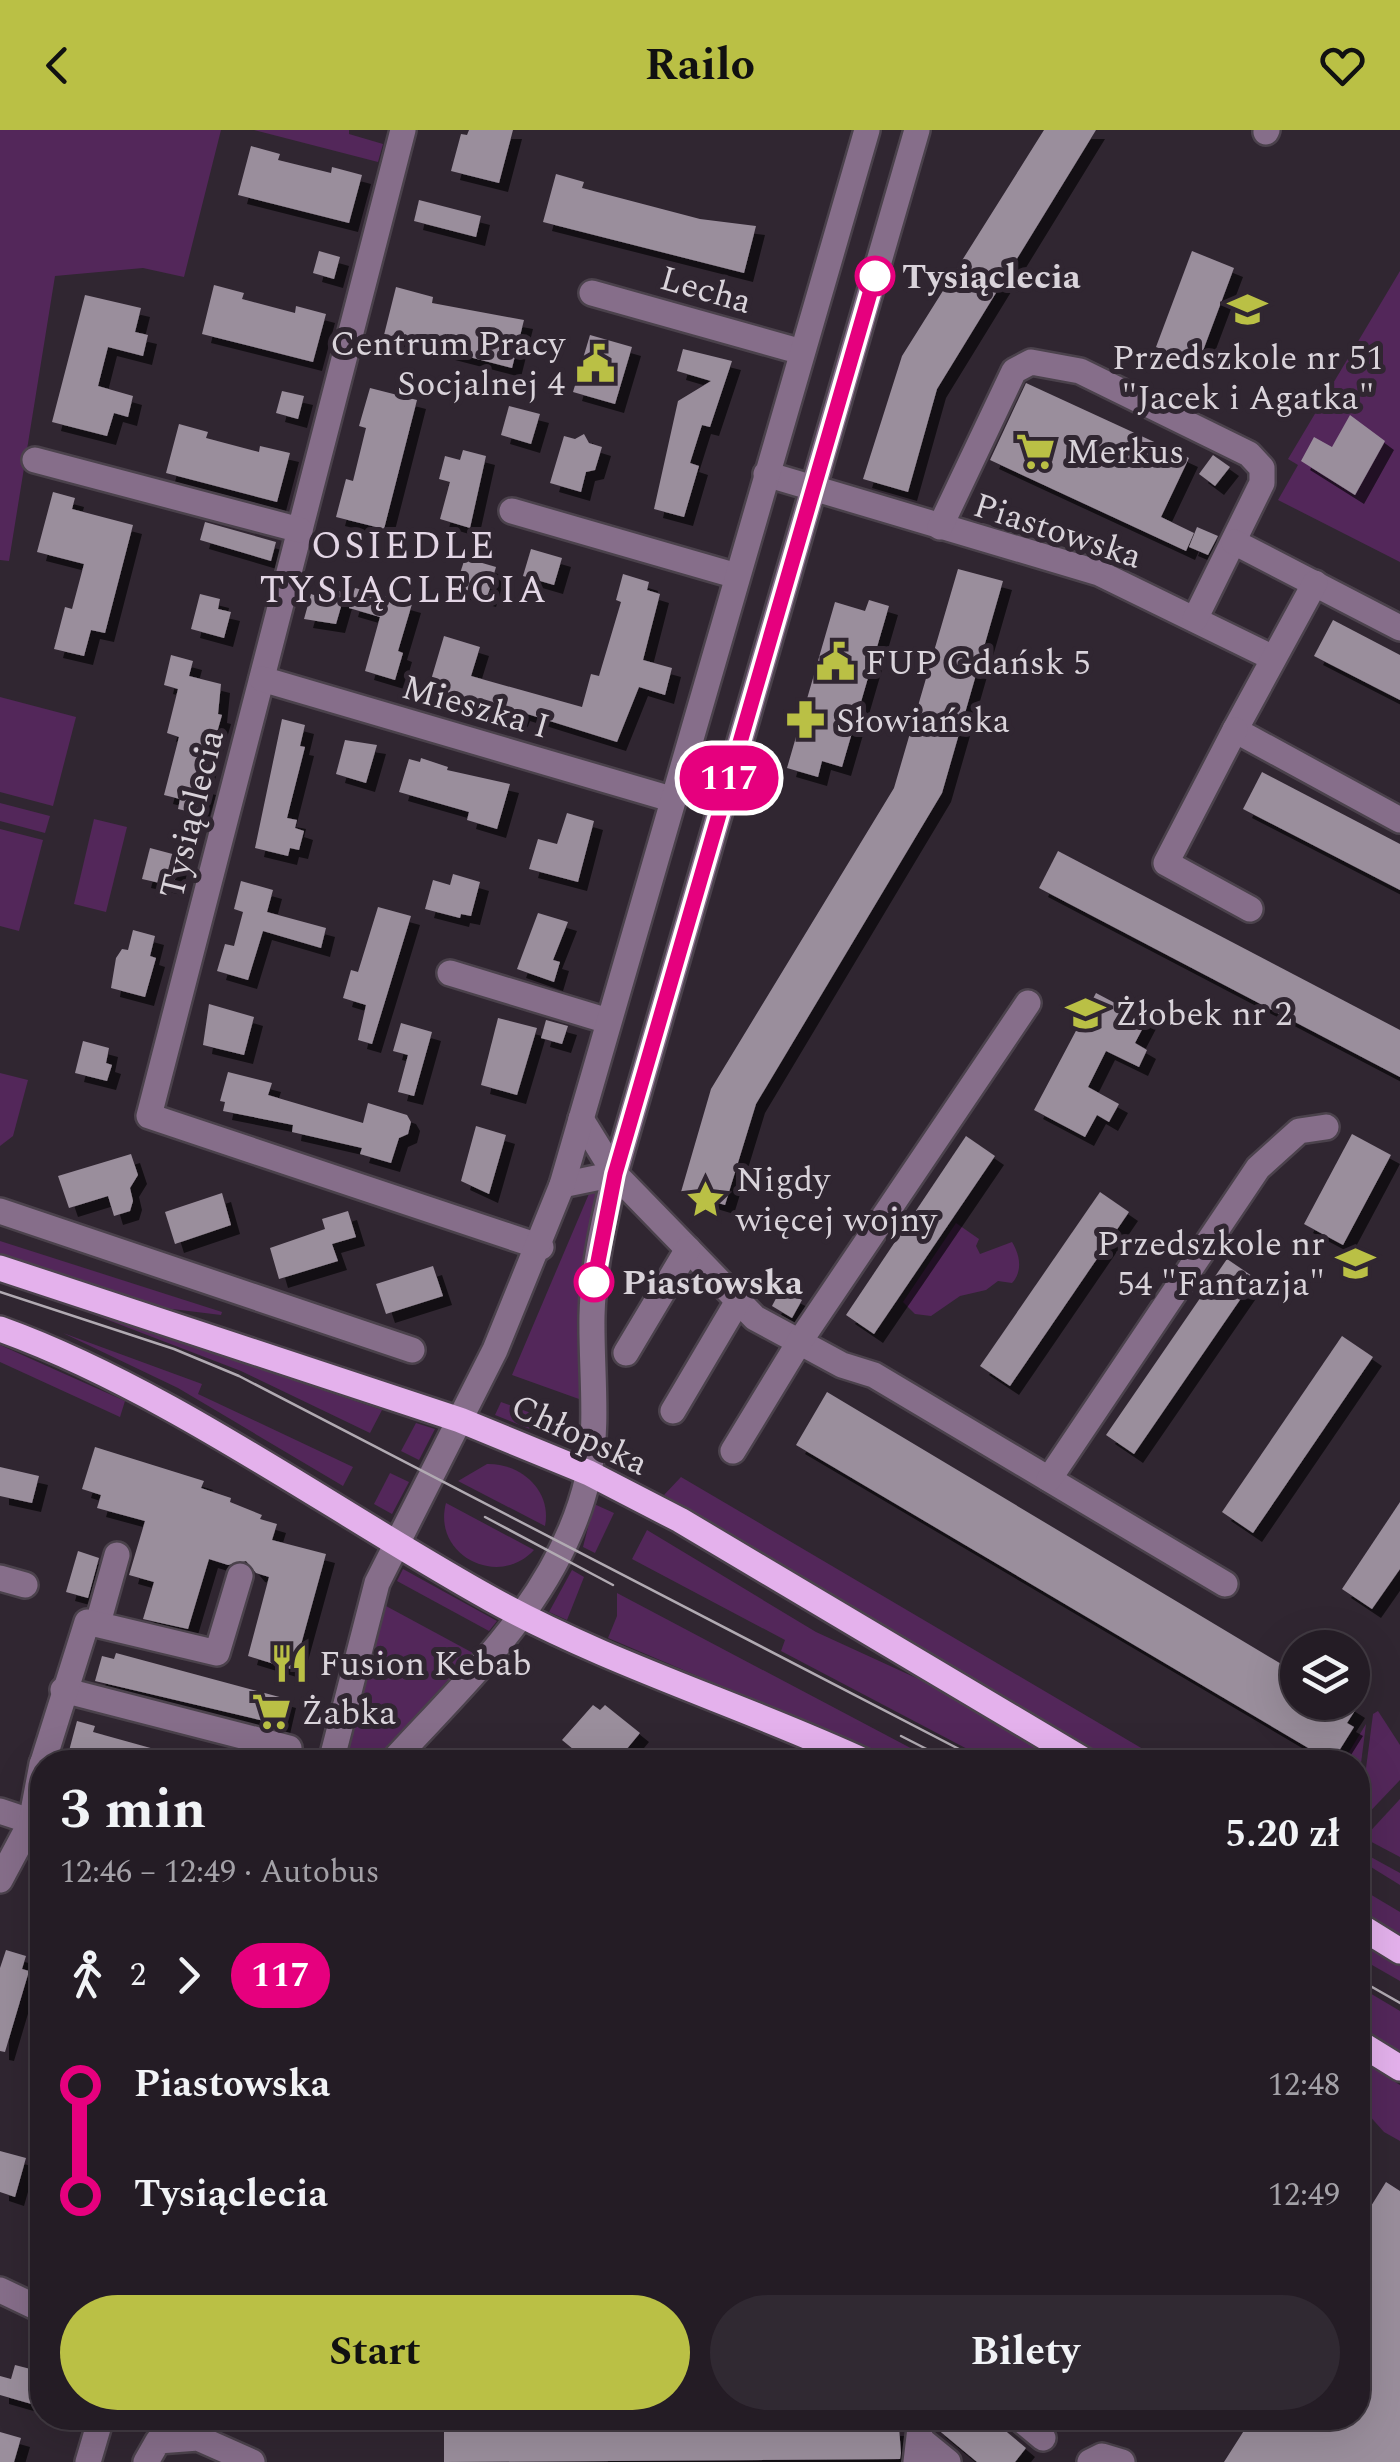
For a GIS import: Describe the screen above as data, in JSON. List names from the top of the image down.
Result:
{
  "streets": {
    "main road": ["Chłopska"],
    "street": [
      "Lecha",
      "Piastowska",
      "Mieszka I",
      "Tysiąclecia"
    ]
  },
  "crossings": [
    ["Mieszka I", "Tysiąclecia"]
  ],
  "districts": ["OSIEDLE TYSIĄCLECIA"],
  "places": {
    "other": ["Tysiąclecia", "Piastowska"],
    "school or university": ["Przedszkole nr 51 \"Jacek i Agatka\"", "Żłobek nr 2", "Przedszkole nr 54 \"Fantazja\""],
    "public building": ["Centrum Pracy Socjalnej 4", "FUP Gdańsk 5"],
    "supermarket": ["Merkus", "Żabka"],
    "pharmacy": ["Słowiańska"],
    "place": ["Nigdy więcej wojny"],
    "restaurant": ["Fusion Kebab"]
  },
  "lines": ["bus line 117"],
  "page": {
    "header": "Railo",
    "on_map": "117",
    "heading": ["3 min", "12:46 – 12:49 · Autobus", "5.20 zł"],
    "legs": ["2", "117"],
    "list": [
      {
        "name": "Piastowska",
        "value": "12:48"
      },
      {
        "name": "Tysiąclecia",
        "value": "12:49"
      }
    ],
    "buttons": ["Start", "Bilety"]
  }
}
